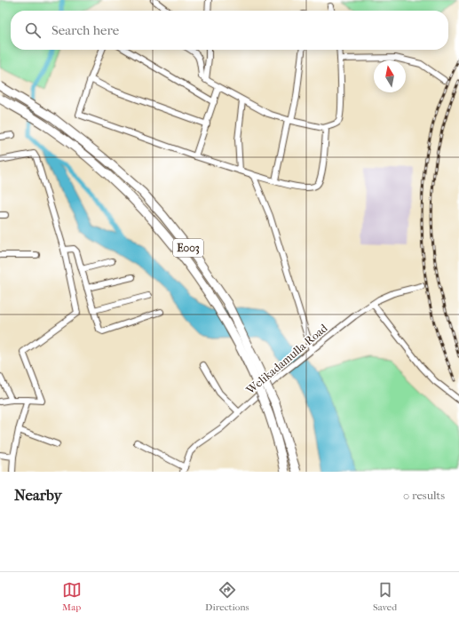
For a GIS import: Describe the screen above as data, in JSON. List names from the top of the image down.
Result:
{
  "streets": {
    "highway": ["E003"],
    "street": ["Welikadamulla Road"]
  },
  "north": "top",
  "page": {
    "search": "Search here",
    "heading": ["Nearby", "0 results"],
    "nav": ["Map", "Directions", "Saved"]
  }
}
